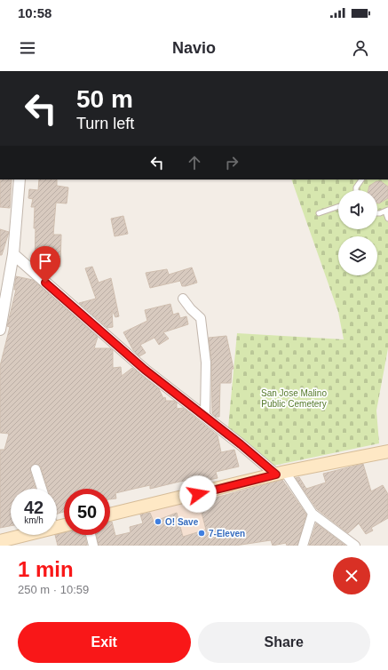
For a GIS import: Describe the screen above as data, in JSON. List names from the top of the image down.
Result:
{
  "parks": ["San Jose Malino Public Cemetery"],
  "places": ["O! Save", "7-Eleven"],
  "page": {
    "status": "10:58",
    "header": "Navio",
    "turn": ["50 m", "Turn left"],
    "speed": "42 km/h",
    "limit": "50",
    "heading": ["1 min", "250 m · 10:59"],
    "buttons": ["Exit", "Share"]
  }
}
